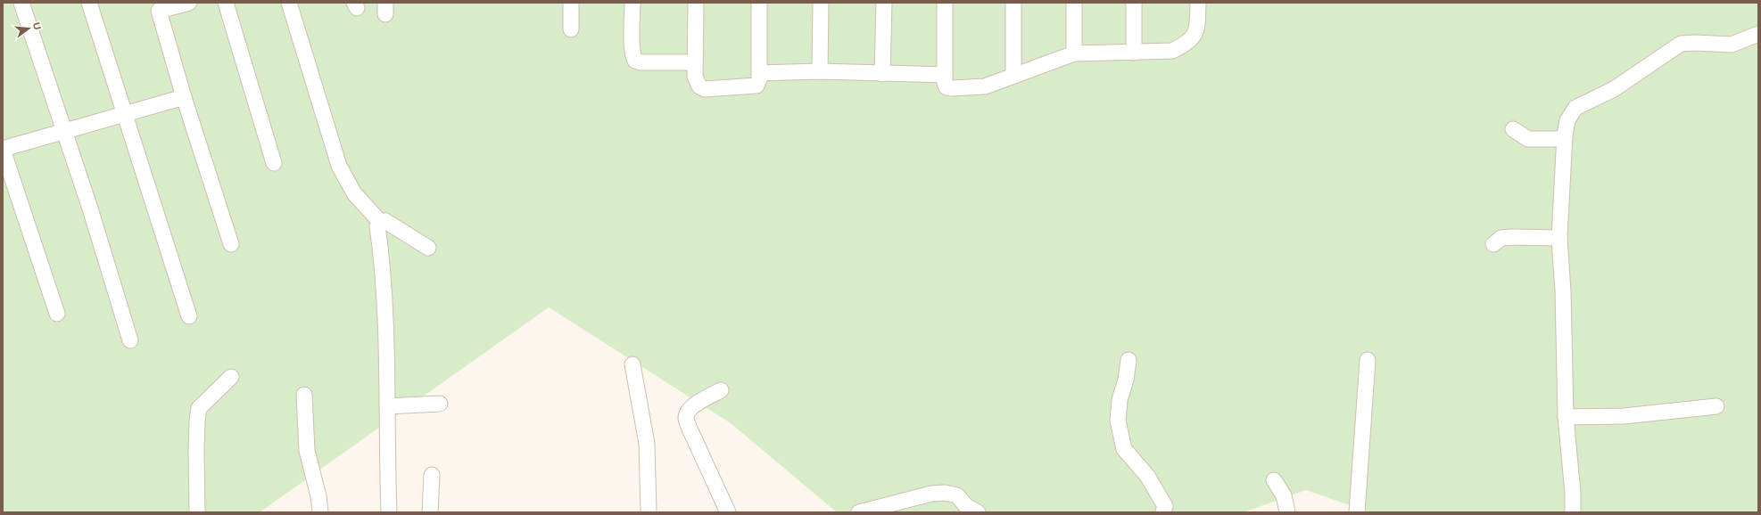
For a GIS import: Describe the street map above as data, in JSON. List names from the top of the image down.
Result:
{
  "north": "right"
}
